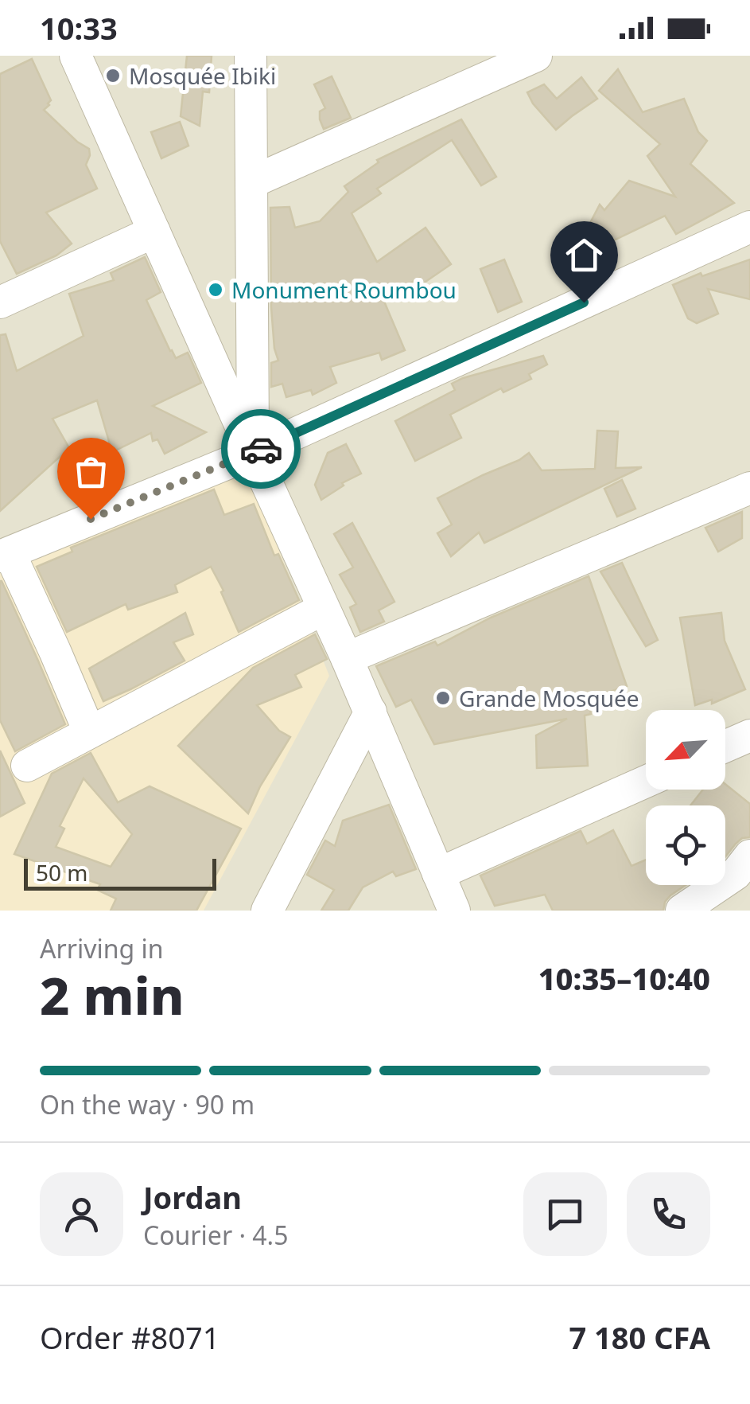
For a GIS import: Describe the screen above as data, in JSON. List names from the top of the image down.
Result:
{
  "places": ["Mosquée Ibiki", "Monument Roumbou", "Grande Mosquée"],
  "scale_bar": "50 m",
  "north": "bottom left",
  "page": {
    "status": "10:33",
    "scale": "50 m",
    "heading": ["2 min", "Arriving in", "10:35–10:40"],
    "panel": [
      "Jordan",
      "Courier · 4.5",
      "Order #8071",
      "7 180 CFA"
    ],
    "bar": "On the way · 90 m"
  }
}
